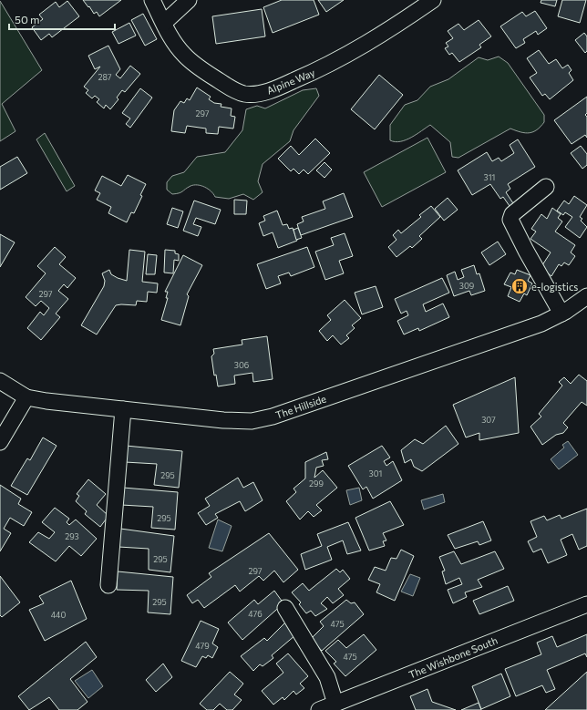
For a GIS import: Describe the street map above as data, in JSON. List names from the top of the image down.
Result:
{
  "streets": {
    "street": ["Alpine Way", "The Hillside", "The Wishbone South"]
  },
  "places": {
    "building": ["e-logistics"]
  },
  "house_numbers": [
    "287",
    "297",
    "311",
    "309",
    "297",
    "306",
    "307",
    "301",
    "295",
    "299",
    "295",
    "293",
    "295",
    "297",
    "295",
    "476",
    "440",
    "475",
    "479",
    "475"
  ],
  "scale_bar": "50 m"
}
